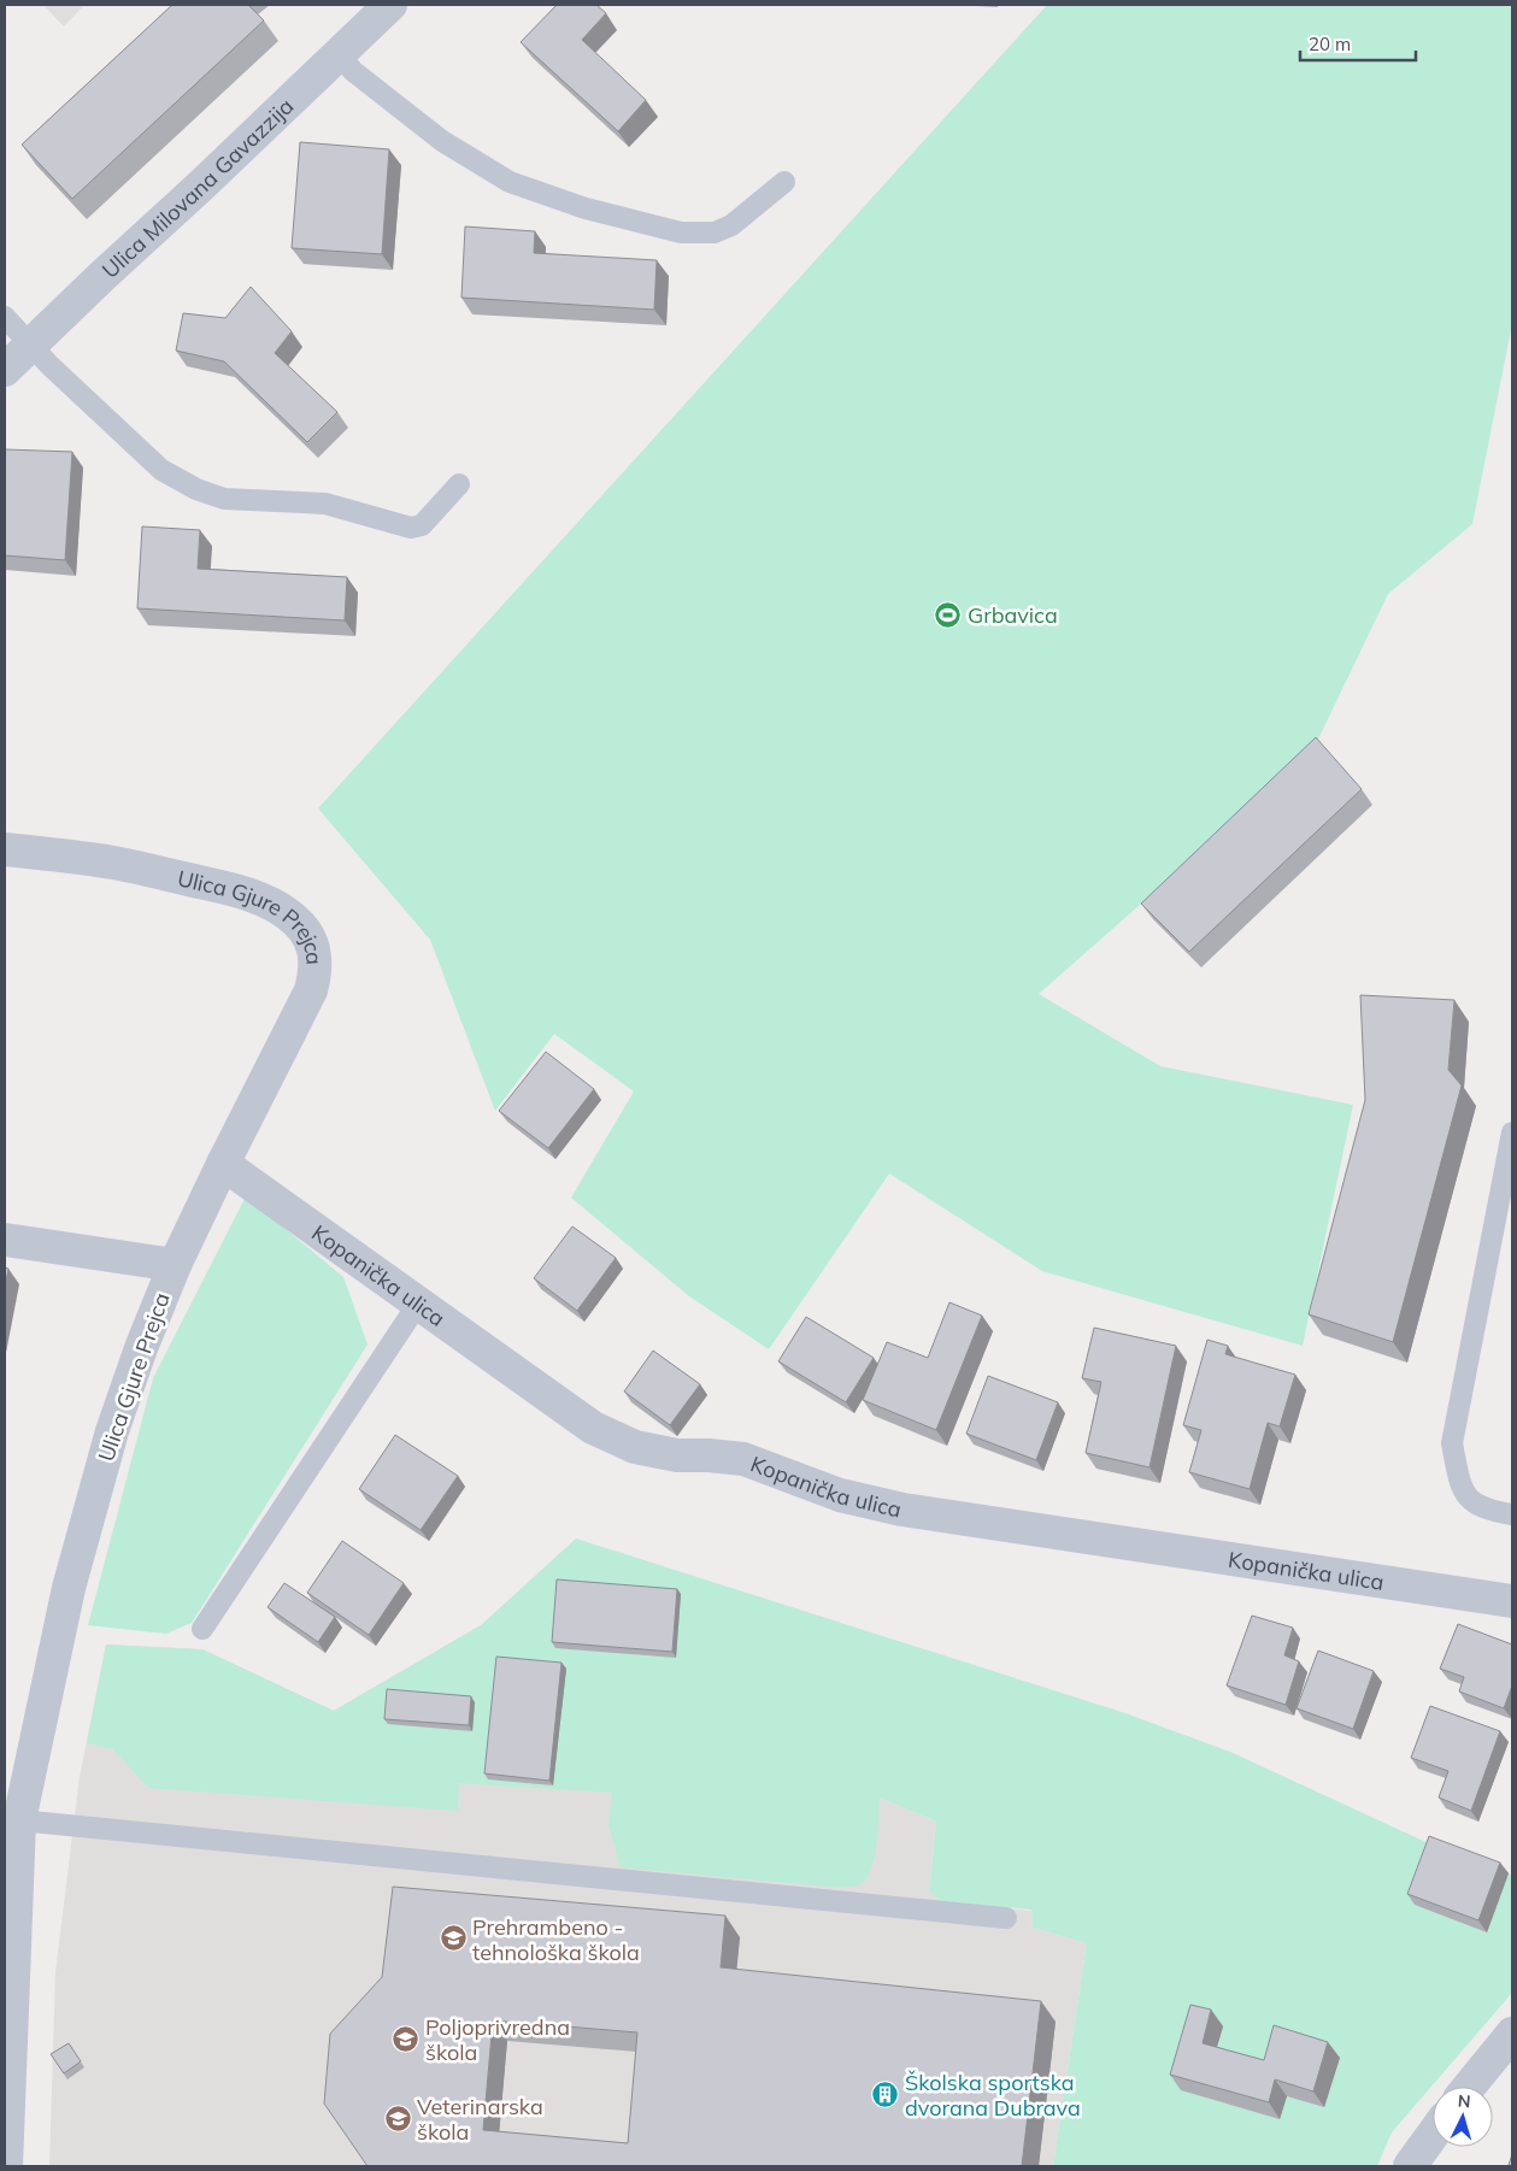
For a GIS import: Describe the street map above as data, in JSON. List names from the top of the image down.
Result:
{
  "streets": {
    "street": ["Ulica Milovana Gavazzija", "Ulica Gjure Prejca", "Kopanička ulica"]
  },
  "crossings": [
    ["Ulica Gjure Prejca", "Kopanička ulica"]
  ],
  "places": {
    "sports": ["Grbavica"],
    "school or university": ["Prehrambeno - tehnološka škola", "Poljoprivredna škola", "Veterinarska škola"],
    "building": ["Školska sportska dvorana Dubrava"]
  },
  "scale_bar": "20 m",
  "north": "top"
}
